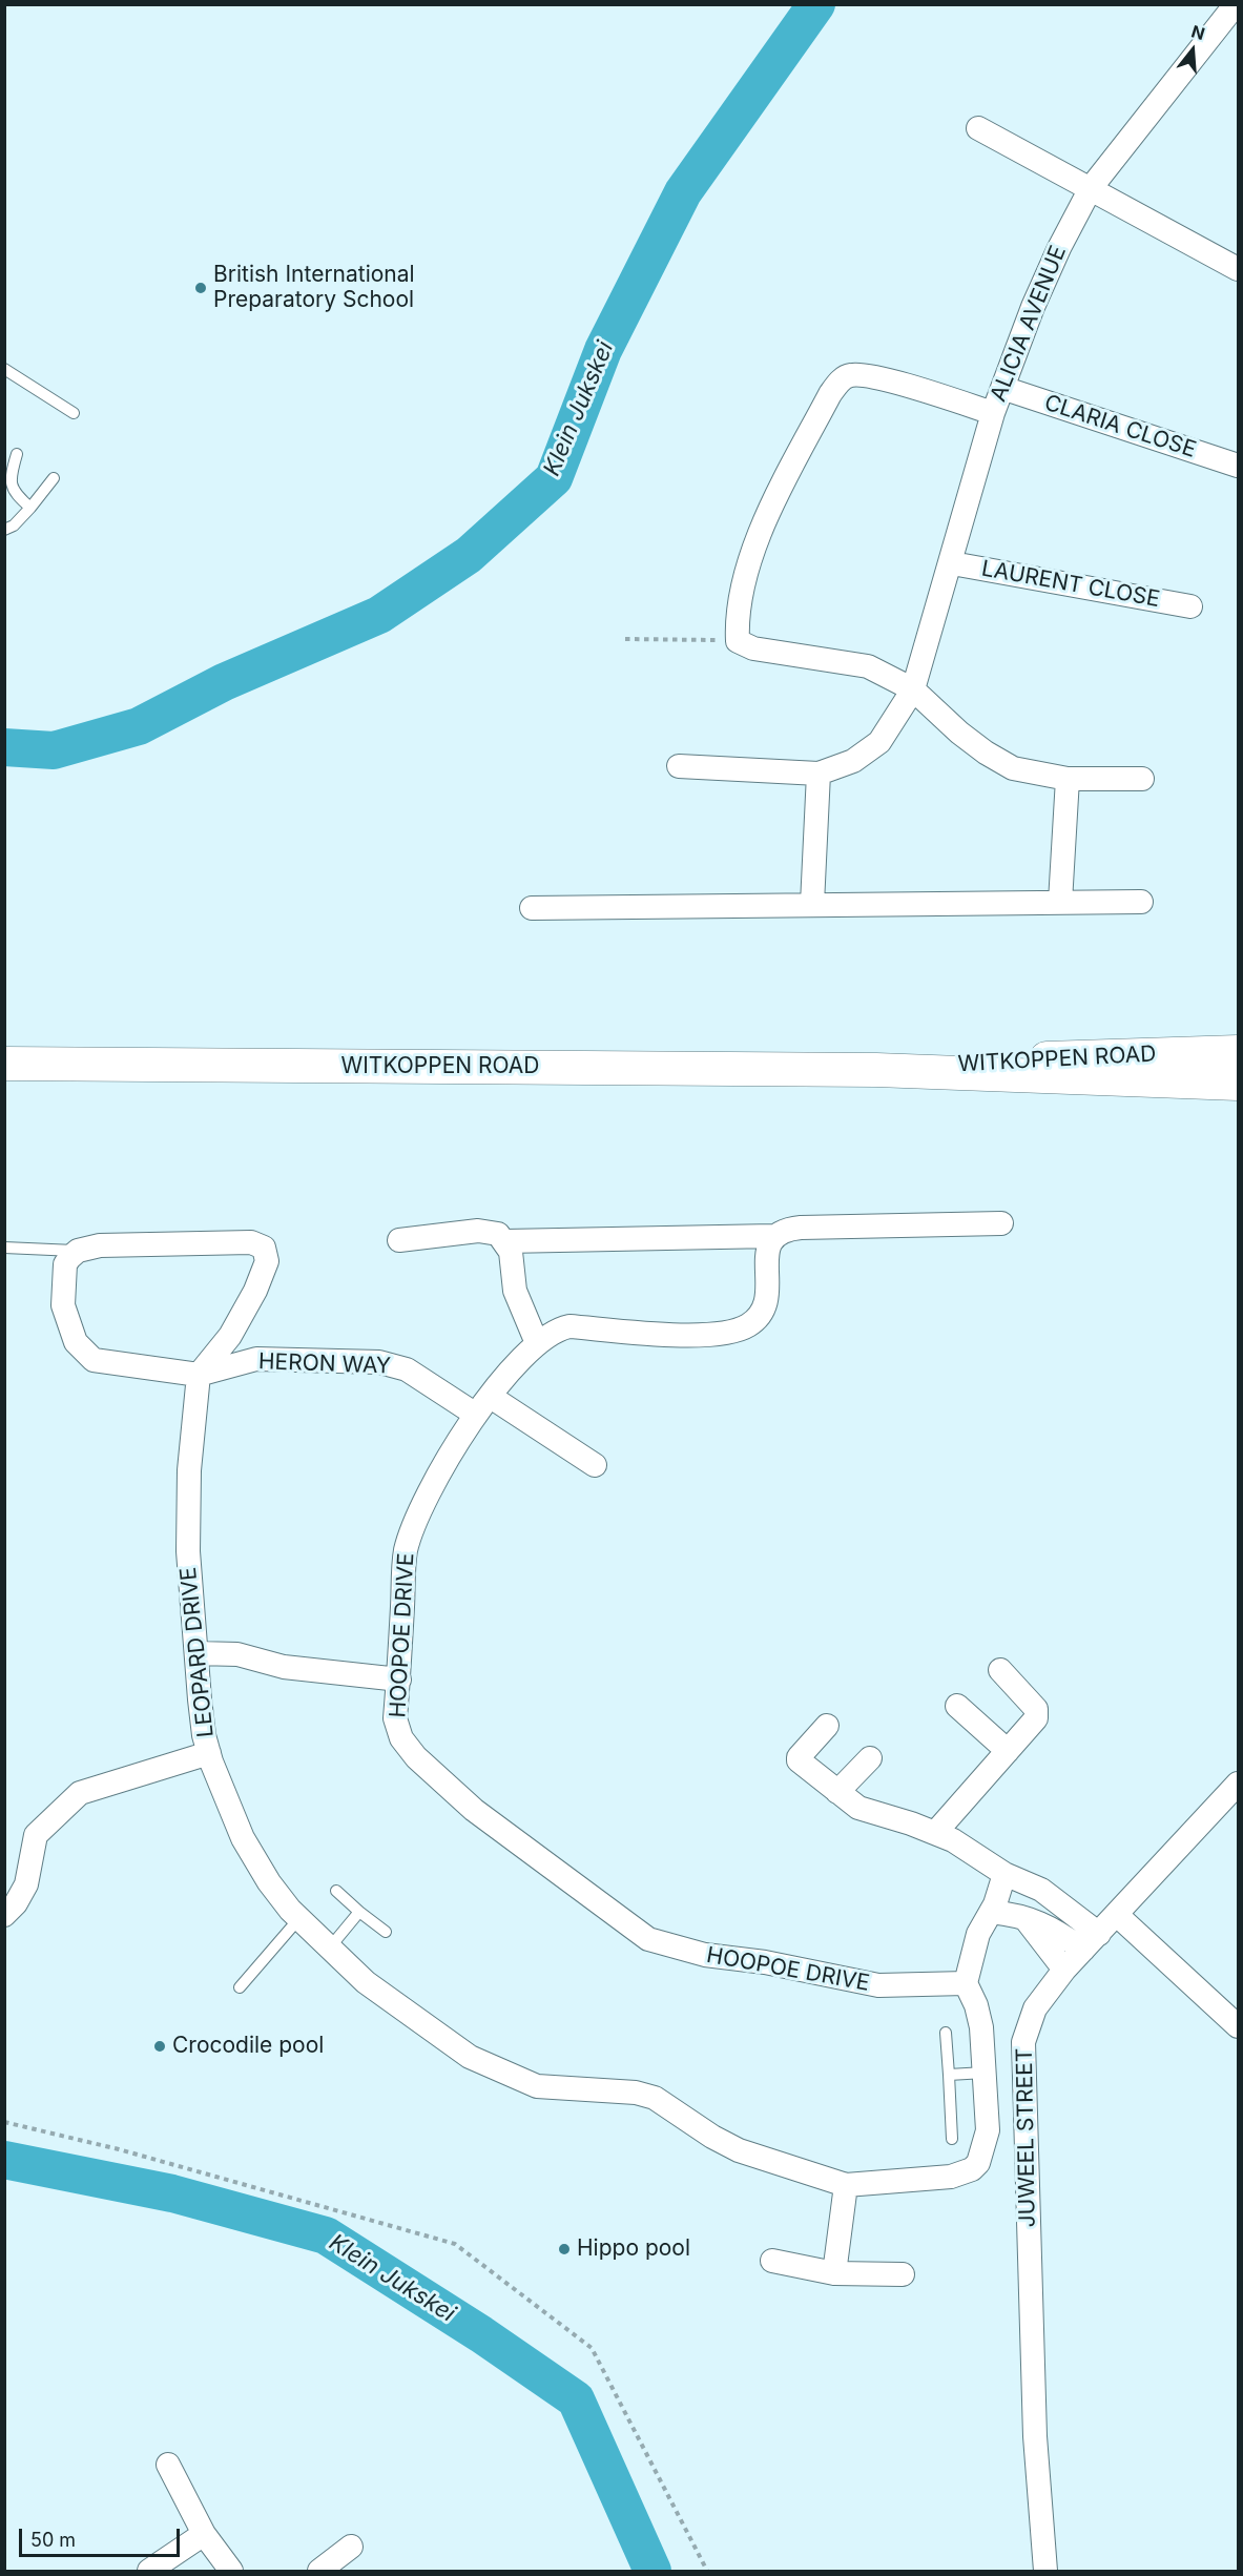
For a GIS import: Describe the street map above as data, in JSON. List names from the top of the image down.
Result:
{
  "streets": {
    "main road": ["WITKOPPEN ROAD"],
    "street": [
      "ALICIA AVENUE",
      "CLARIA CLOSE",
      "LAURENT CLOSE",
      "HERON WAY",
      "HOOPOE DRIVE",
      "LEOPARD DRIVE",
      "JUWEEL STREET"
    ]
  },
  "crossings": [
    ["ALICIA AVENUE", "CLARIA CLOSE"],
    ["ALICIA AVENUE", "LAURENT CLOSE"],
    ["HERON WAY", "HOOPOE DRIVE"],
    ["HERON WAY", "LEOPARD DRIVE"]
  ],
  "water": ["Klein Jukskei"],
  "places": ["British International Preparatory School", "Crocodile pool", "Hippo pool"],
  "scale_bar": "50 m",
  "north": "top"
}
